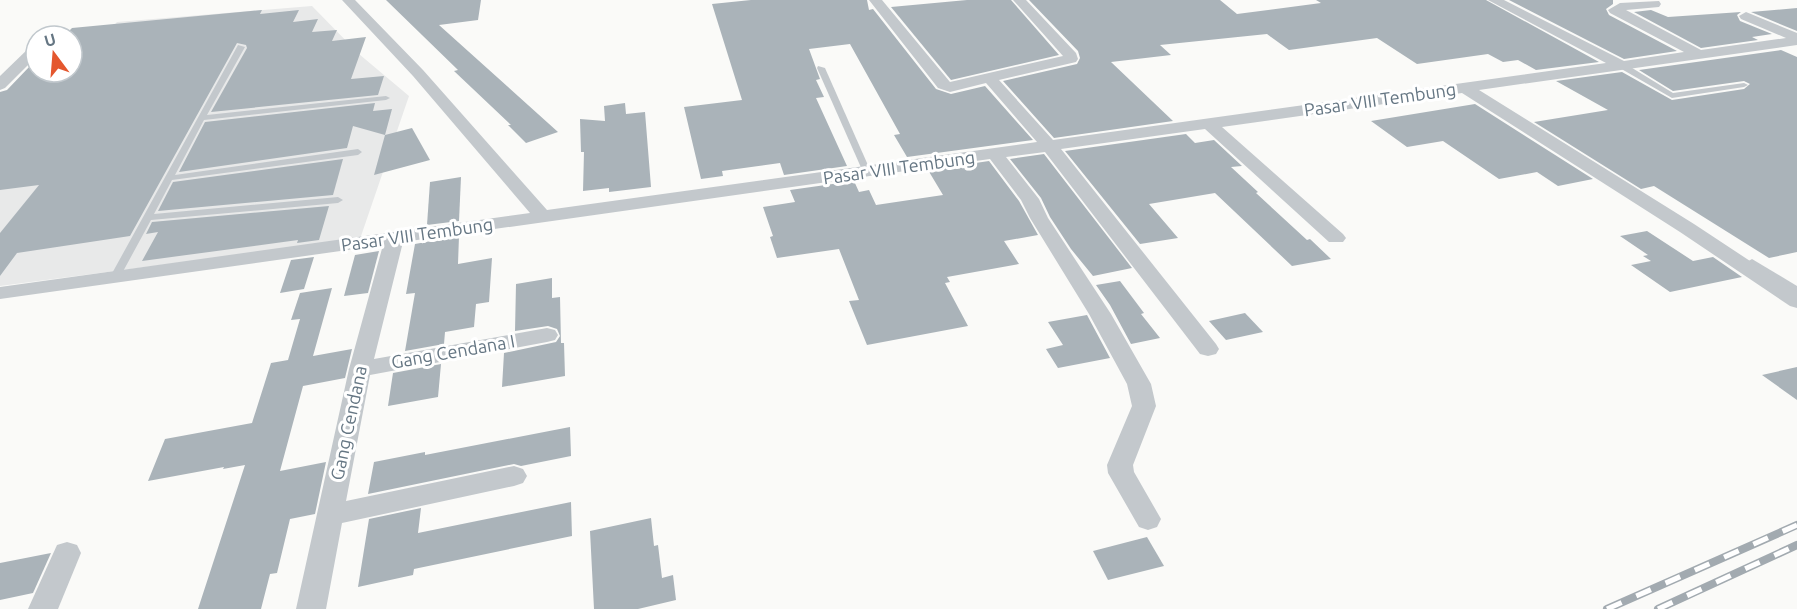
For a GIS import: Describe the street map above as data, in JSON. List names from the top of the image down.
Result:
{
  "streets": {
    "street": ["Pasar VIII Tembung", "Gang Cendana I", "Gang Cendana"]
  },
  "crossings": [
    ["Pasar VIII Tembung", "Gang Cendana"],
    ["Gang Cendana I", "Gang Cendana"]
  ],
  "north": "top"
}
